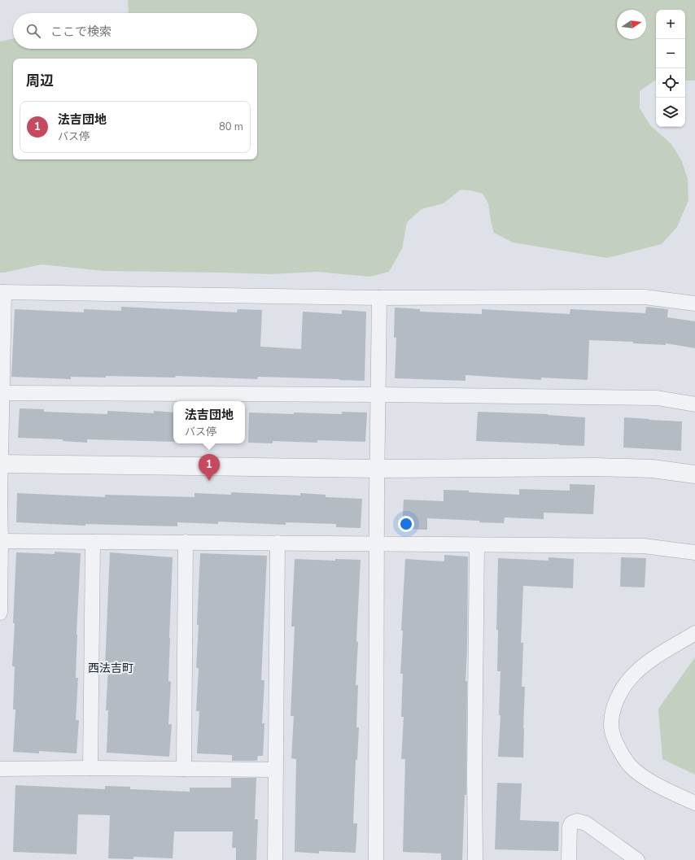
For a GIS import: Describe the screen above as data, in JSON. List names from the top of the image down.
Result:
{
  "districts": ["西法吉町"],
  "north": "right",
  "page": {
    "map_buttons": ["+", "−"],
    "search": "ここで検索",
    "heading": "周辺",
    "list": [
      {
        "mark": "1",
        "name": "法吉団地",
        "note": "バス停",
        "value": "80 m"
      }
    ],
    "popup": ["法吉団地", "バス停"],
    "pins": "1"
  }
}
